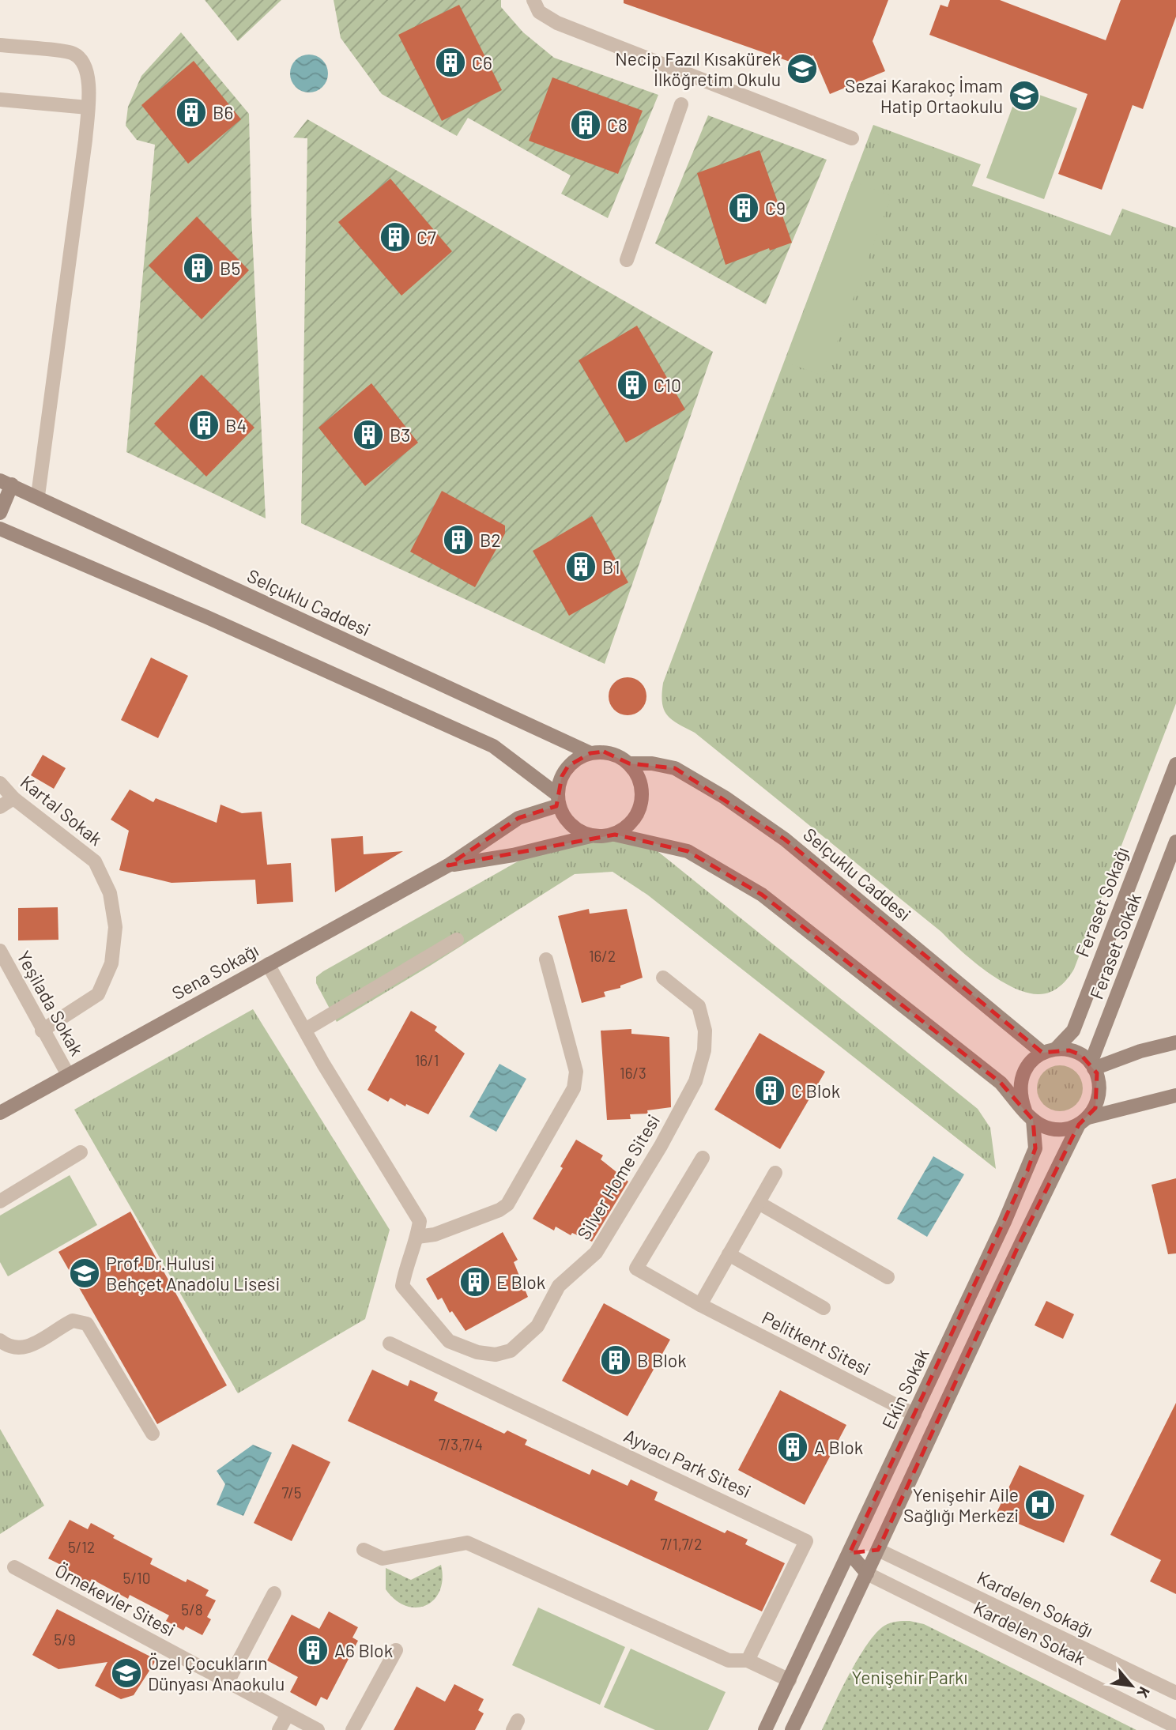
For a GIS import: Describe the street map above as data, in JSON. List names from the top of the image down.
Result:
{
  "streets": {
    "street": [
      "Selçuklu Caddesi",
      "Kartal Sokak",
      "Feraset Sokağı",
      "Feraset Sokak",
      "Sena Sokağı",
      "Yeşilada Sokak",
      "Silver Home Sitesi",
      "Pelitkent Sitesi",
      "Ekin Sokak",
      "Ayvacı Park Sitesi",
      "Örnekevler Sitesi",
      "Kardelen Sokağı",
      "Kardelen Sokak"
    ]
  },
  "crossings": [
    ["Selçuklu Caddesi", "Feraset Sokağı"],
    ["Selçuklu Caddesi", "Feraset Sokak"],
    ["Selçuklu Caddesi", "Ekin Sokak"],
    ["Kartal Sokak", "Yeşilada Sokak"],
    ["Feraset Sokağı", "Feraset Sokak"],
    ["Feraset Sokağı", "Ekin Sokak"],
    ["Feraset Sokak", "Ekin Sokak"],
    ["Sena Sokağı", "Yeşilada Sokak"],
    ["Sena Sokağı", "Silver Home Sitesi"],
    ["Pelitkent Sitesi", "Ekin Sokak"]
  ],
  "parks": ["Yenişehir Parkı"],
  "places": {
    "building": [
      "C6",
      "B6",
      "C8",
      "C9",
      "C7",
      "B5",
      "C10",
      "B4",
      "B3",
      "B2",
      "B1",
      "C Blok",
      "E Blok",
      "B Blok",
      "A Blok",
      "A6 Blok"
    ],
    "school or university": [
      "Necip Fazıl Kısakürek İlköğretim Okulu",
      "Sezai Karakoç İmam Hatip Ortaokulu",
      "Prof.Dr.Hulusi Behçet Anadolu Lisesi",
      "Özel Çocukların Dünyası Anaokulu"
    ],
    "hospital": ["Yenişehir Aile Sağlığı Merkezi"]
  },
  "house_numbers": [
    "16/2",
    "16/1",
    "16/3",
    "7/3,7/4",
    "7/5",
    "7/1,7/2",
    "5/12",
    "5/10",
    "5/8",
    "5/9"
  ],
  "north": "bottom right"
}
